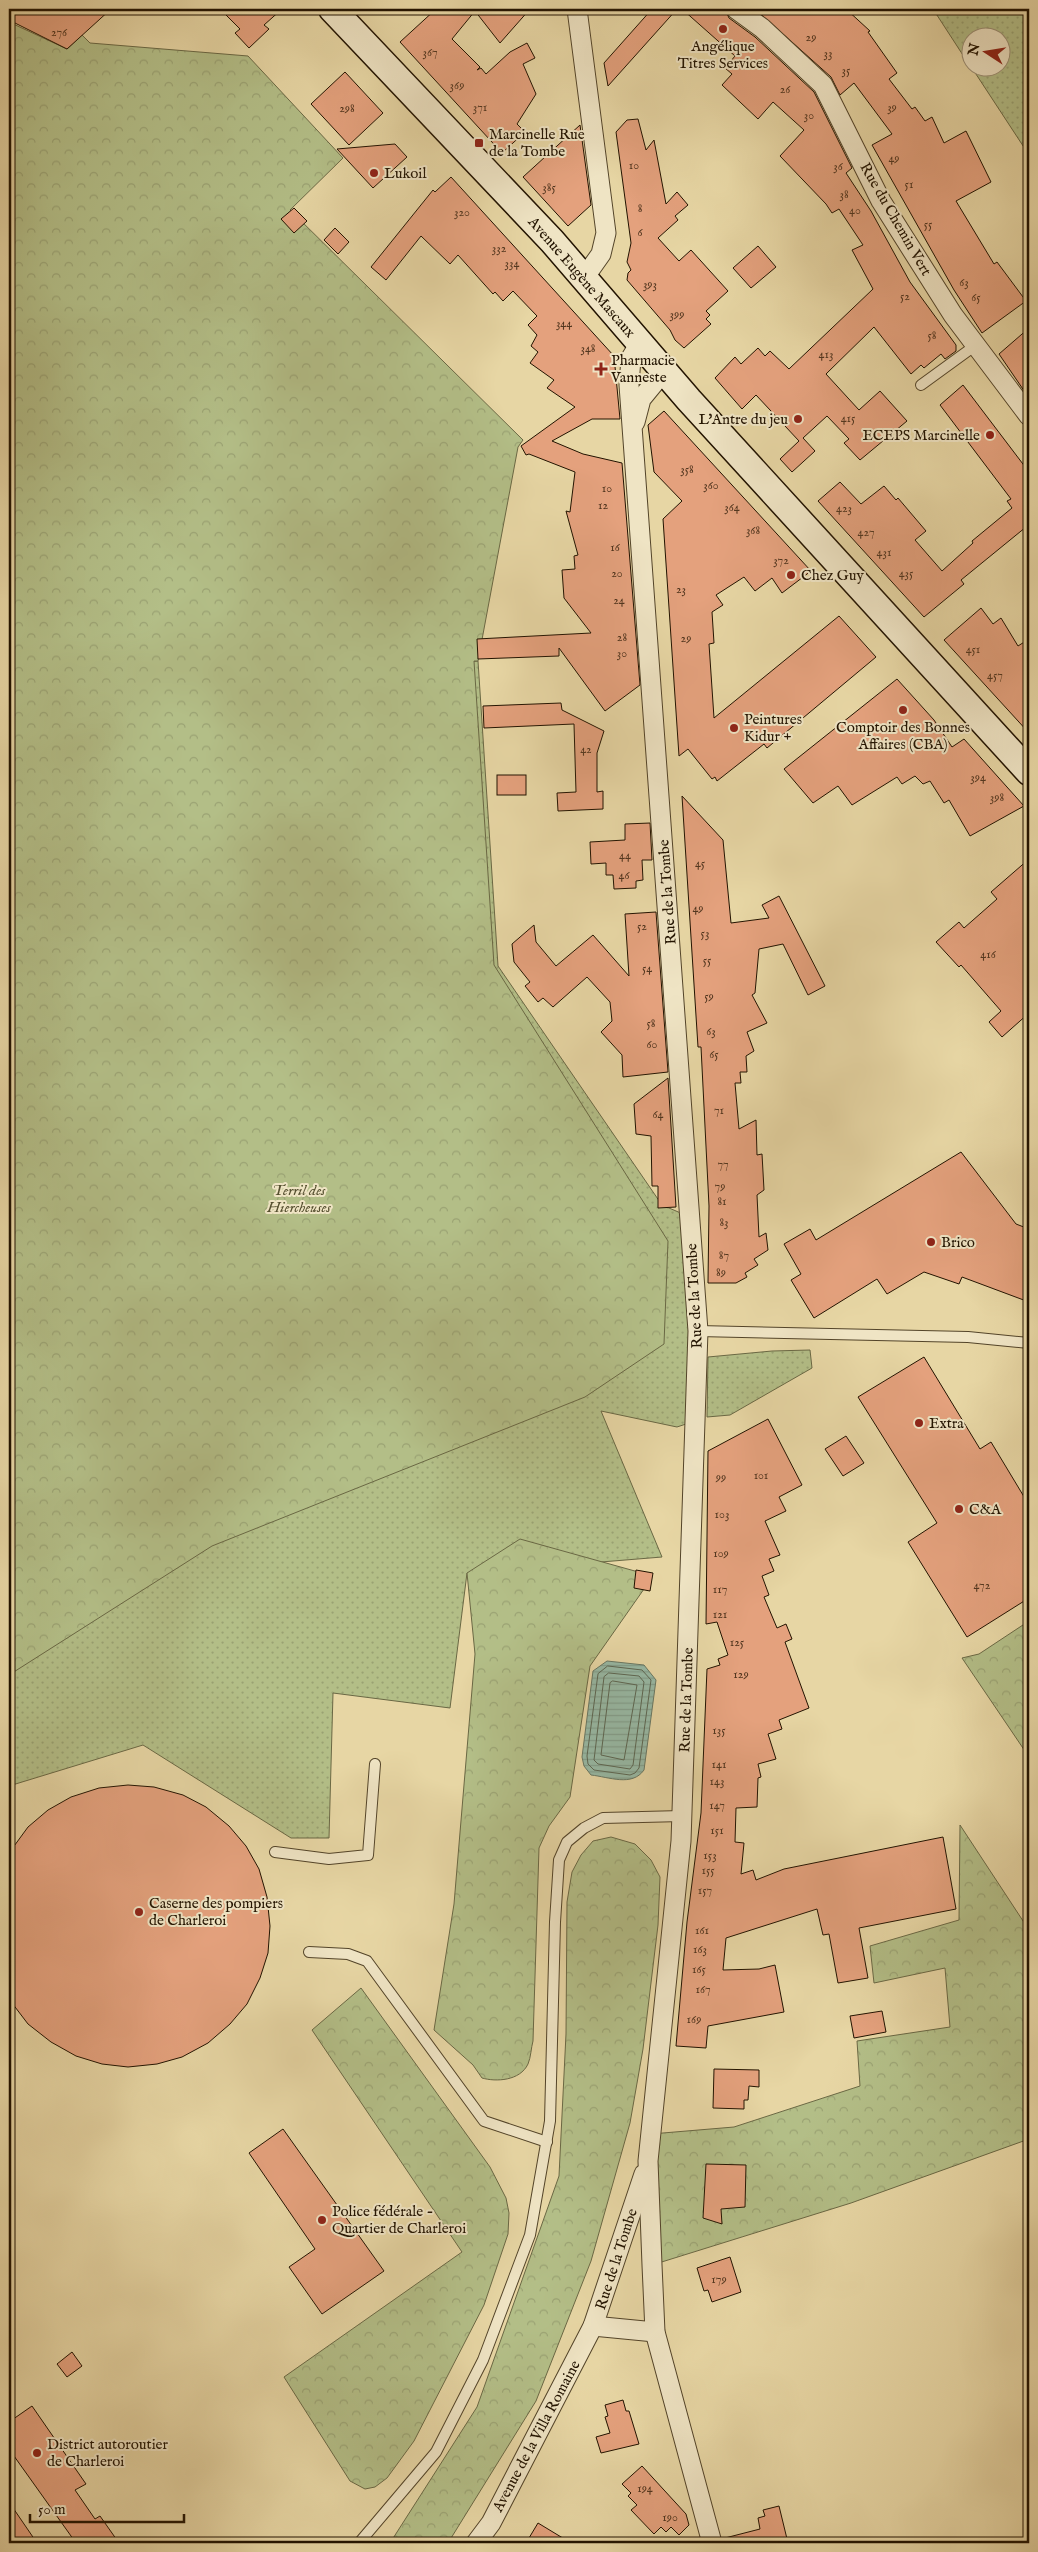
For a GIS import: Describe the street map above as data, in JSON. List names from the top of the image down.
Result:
{
  "streets": {
    "main road": ["Avenue Eugène Mascaux"],
    "street": ["Rue du Chemin Vert", "Rue de la Tombe", "Avenue de la Villa Romaine"]
  },
  "crossings": [
    ["Avenue Eugène Mascaux", "Rue de la Tombe"],
    ["Rue de la Tombe", "Avenue de la Villa Romaine"]
  ],
  "parks": ["Terril des Hiercheuses"],
  "places": {
    "other": [
      "Angélique Titres Services",
      "Lukoil",
      "L'Antre du jeu",
      "ECEPS Marcinelle",
      "Chez Guy",
      "Comptoir des Bonnes Affaires (CBA)",
      "Peintures Kidur +",
      "Brico",
      "Extra",
      "C&A",
      "Caserne des pompiers de Charleroi",
      "Police fédérale - Quartier de Charleroi",
      "District autoroutier de Charleroi"
    ],
    "transit": ["Marcinelle Rue de la Tombe"],
    "health": ["Pharmacie Vanneste"]
  },
  "house_numbers": [
    "276",
    "29",
    "367",
    "33",
    "35",
    "369",
    "26",
    "371",
    "39",
    "298",
    "30",
    "49",
    "10",
    "36",
    "51",
    "385",
    "38",
    "8",
    "40",
    "320",
    "55",
    "6",
    "332",
    "334",
    "63",
    "393",
    "52",
    "65",
    "399",
    "344",
    "58",
    "348",
    "413",
    "415",
    "358",
    "360",
    "10",
    "12",
    "364",
    "423",
    "368",
    "427",
    "16",
    "431",
    "372",
    "20",
    "435",
    "23",
    "24",
    "28",
    "29",
    "451",
    "30",
    "457",
    "42",
    "394",
    "398",
    "44",
    "45",
    "46",
    "49",
    "52",
    "53",
    "416",
    "55",
    "54",
    "59",
    "58",
    "63",
    "60",
    "65",
    "71",
    "64",
    "77",
    "79",
    "81",
    "83",
    "87",
    "89",
    "101",
    "99",
    "103",
    "109",
    "472",
    "117",
    "121",
    "125",
    "129",
    "135",
    "141",
    "143",
    "147",
    "151",
    "153",
    "155",
    "157",
    "161",
    "163",
    "165",
    "167",
    "169",
    "179",
    "194",
    "190"
  ],
  "scale_bar": "50 m",
  "north": "left"
}
